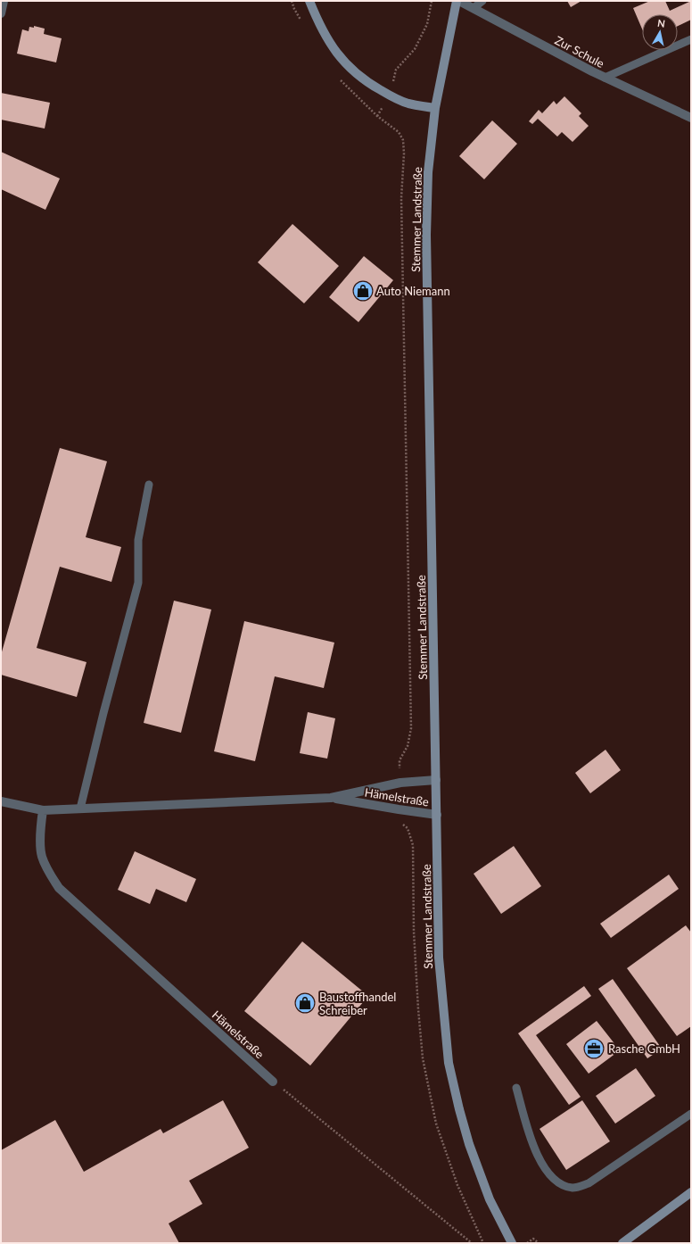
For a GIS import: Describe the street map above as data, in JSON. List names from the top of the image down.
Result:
{
  "streets": {
    "main road": ["Stemmer Landstraße"],
    "street": ["Zur Schule", "Hämelstraße"]
  },
  "crossings": [
    ["Stemmer Landstraße", "Hämelstraße"]
  ],
  "places": {
    "shop": ["Auto Niemann", "Baustoffhandel Schreiber"],
    "office": ["Rasche GmbH"]
  },
  "north": "top"
}
